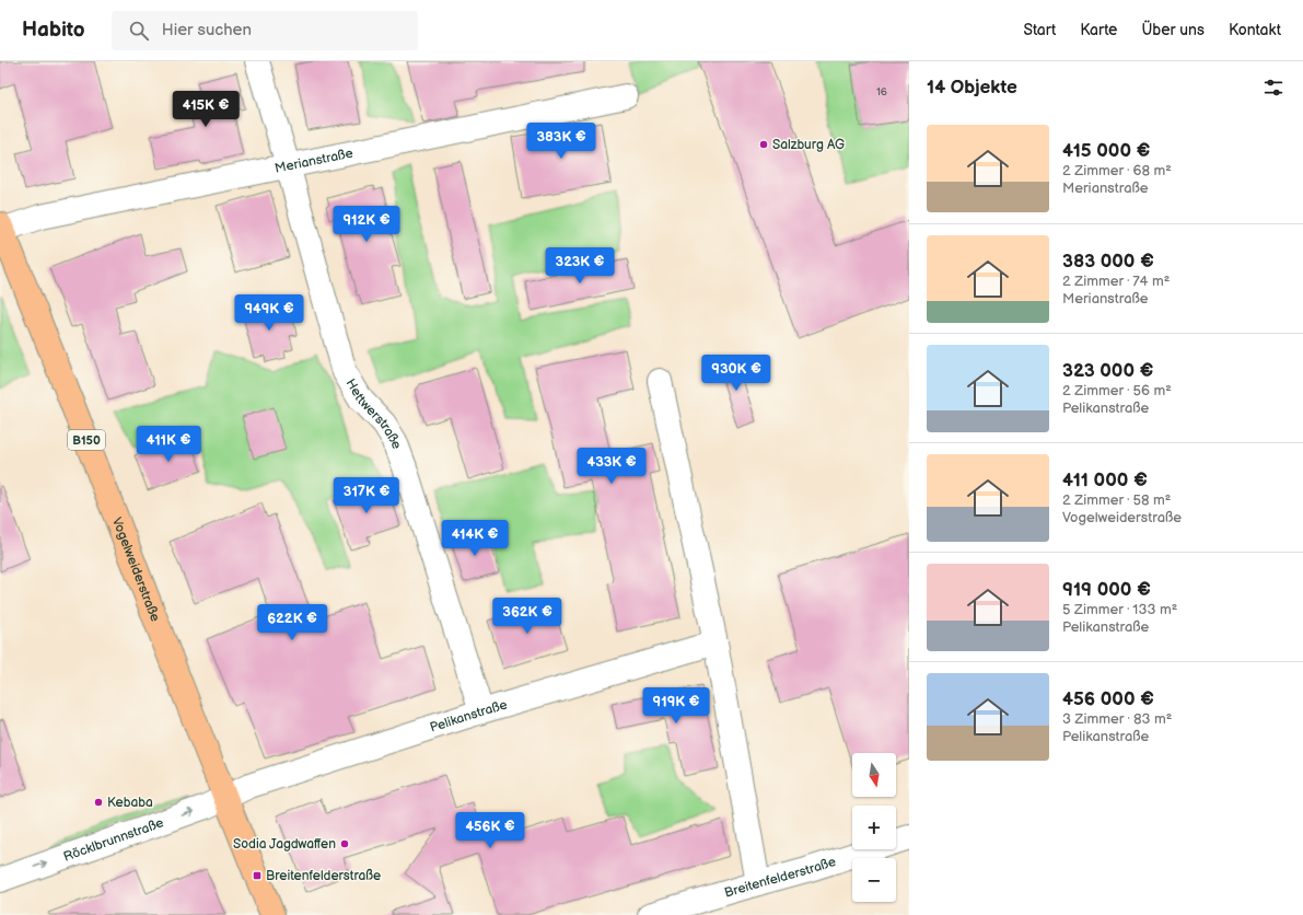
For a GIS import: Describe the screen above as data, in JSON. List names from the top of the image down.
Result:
{
  "streets": {
    "main road": ["B150", "Vogelweiderstraße"],
    "street": [
      "Merianstraße",
      "Hettwerstraße",
      "Pelikanstraße",
      "Röcklbrunnstraße",
      "Breitenfelderstraße"
    ]
  },
  "crossings": [
    ["Merianstraße", "Hettwerstraße"],
    ["Merianstraße", "Vogelweiderstraße"],
    ["Hettwerstraße", "Pelikanstraße"],
    ["Vogelweiderstraße", "Pelikanstraße"],
    ["Vogelweiderstraße", "Röcklbrunnstraße"],
    ["Pelikanstraße", "Röcklbrunnstraße"]
  ],
  "one_way": ["Röcklbrunnstraße"],
  "places": {
    "other": ["Salzburg AG", "Kebaba", "Sodia Jagdwaffen"],
    "transit": ["Breitenfelderstraße"]
  },
  "house_numbers": ["16"],
  "north": "bottom",
  "page": {
    "header": "Habito",
    "search": "Hier suchen",
    "nav": [
      "Start",
      "Karte",
      "Über uns",
      "Kontakt"
    ],
    "heading": "14 Objekte",
    "price": [
      "415K €",
      "383K €",
      "912K €",
      "323K €",
      "949K €",
      "930K €",
      "411K €",
      "433K €",
      "317K €",
      "414K €",
      "362K €",
      "622K €",
      "919K €",
      "456K €"
    ],
    "list": [
      {
        "name": "415 000 €",
        "note": "2 Zimmer · 68 m² · Merianstraße"
      },
      {
        "name": "383 000 €",
        "note": "2 Zimmer · 74 m² · Merianstraße"
      },
      {
        "name": "323 000 €",
        "note": "2 Zimmer · 56 m² · Pelikanstraße"
      },
      {
        "name": "411 000 €",
        "note": "2 Zimmer · 58 m² · Vogelweiderstraße"
      },
      {
        "name": "919 000 €",
        "note": "5 Zimmer · 133 m² · Pelikanstraße"
      },
      {
        "name": "456 000 €",
        "note": "3 Zimmer · 83 m² · Pelikanstraße"
      }
    ],
    "map_buttons": ["+", "−"]
  }
}
